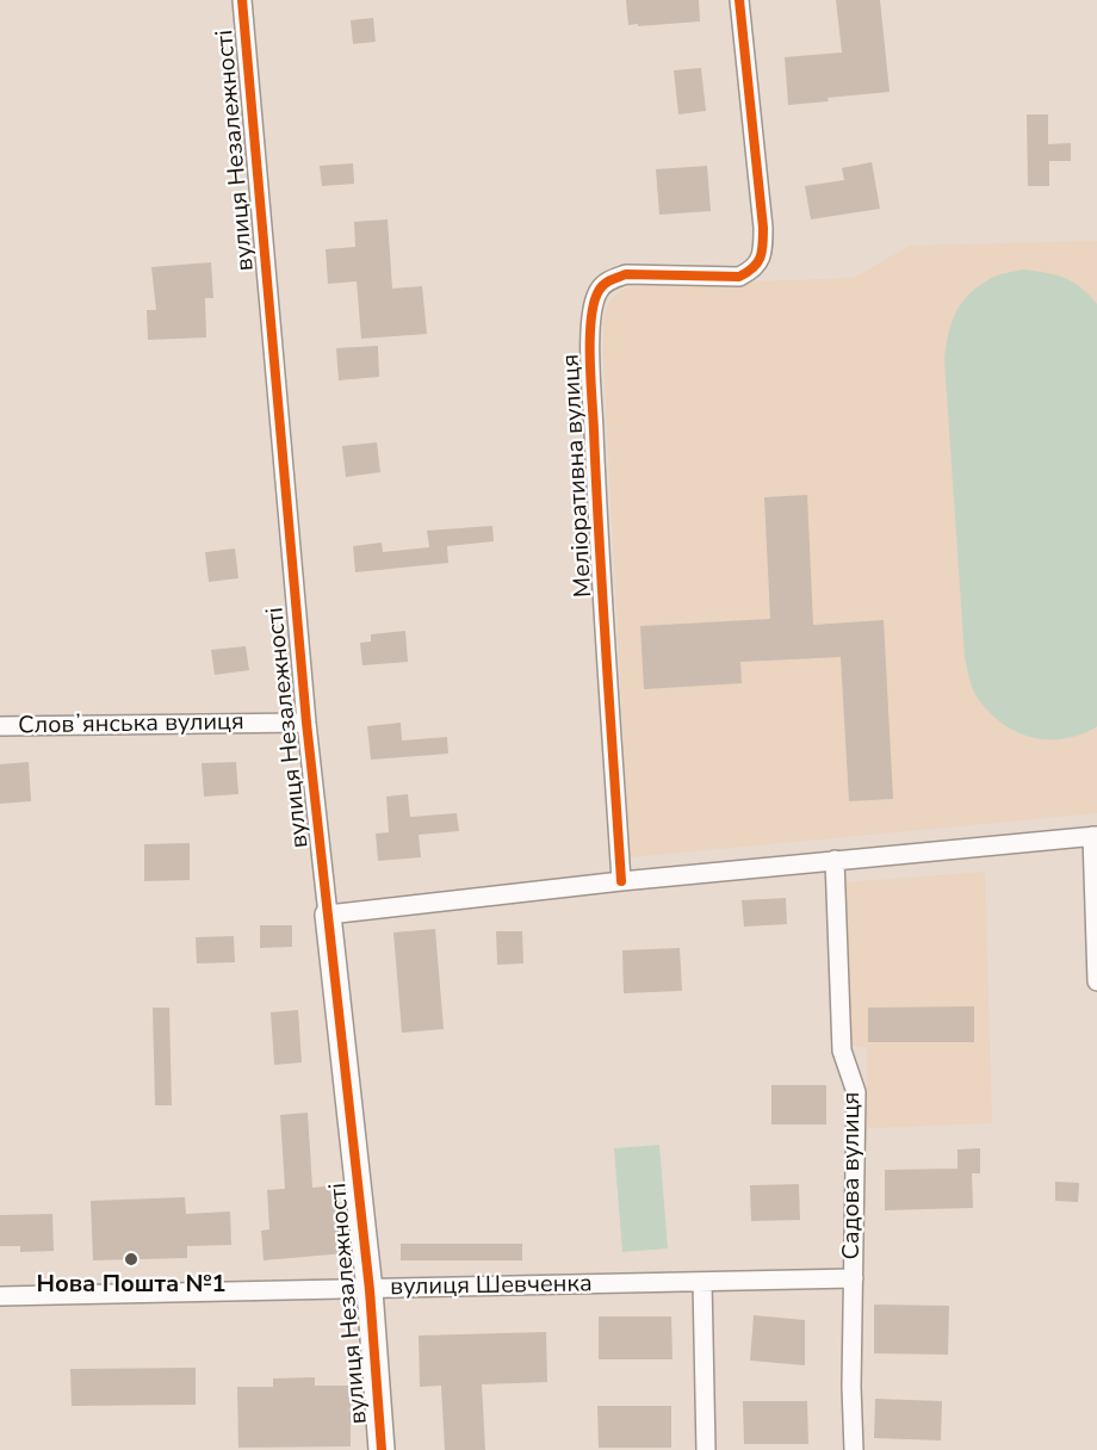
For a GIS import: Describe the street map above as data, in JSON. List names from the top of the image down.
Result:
{
  "streets": {
    "street": [
      "вулиця Незалежності",
      "Меліоративна вулиця",
      "Словʼянська вулиця",
      "Садова вулиця",
      "вулиця Шевченка"
    ]
  },
  "crossings": [
    ["вулиця Незалежності", "Словʼянська вулиця"],
    ["вулиця Незалежності", "вулиця Шевченка"],
    ["Садова вулиця", "вулиця Шевченка"]
  ],
  "places": ["Нова Пошта №1"]
}
